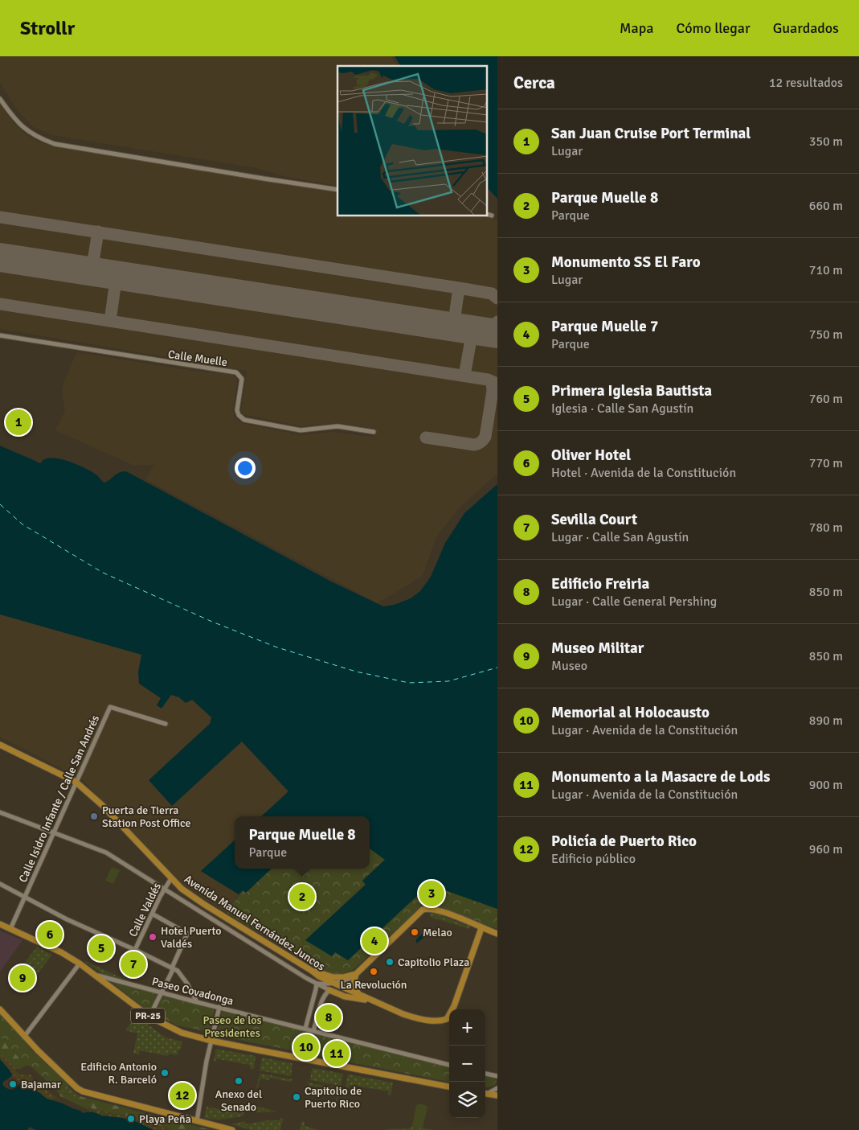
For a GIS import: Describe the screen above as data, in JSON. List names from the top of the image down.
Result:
{
  "streets": {
    "main road": ["Avenida Manuel Fernández Juncos", "PR-25"],
    "street": [
      "Calle Muelle",
      "Calle Isidro Infante / Calle San Andrés",
      "Calle Valdés",
      "Paseo Covadonga"
    ]
  },
  "crossings": [
    ["Calle Isidro Infante / Calle San Andrés", "Avenida Manuel Fernández Juncos"],
    ["Calle Isidro Infante / Calle San Andrés", "PR-25"],
    ["Calle Valdés", "Avenida Manuel Fernández Juncos"],
    ["Paseo Covadonga", "PR-25"]
  ],
  "parks": ["Paseo de los Presidentes"],
  "places": [
    "Puerta de Tierra Station Post Office",
    "Melao",
    "Hotel Puerto Valdés",
    "Capitolio Plaza",
    "La Revolución",
    "Edificio Antonio R. Barceló",
    "Anexo del Senado",
    "Bajamar",
    "Capitolio de Puerto Rico",
    "Playa Peña"
  ],
  "page": {
    "header": "Strollr",
    "nav": ["Mapa", "Cómo llegar", "Guardados"],
    "heading": ["Cerca", "12 resultados"],
    "list": [
      {
        "mark": "1",
        "name": "San Juan Cruise Port Terminal",
        "note": "Lugar",
        "value": "350 m"
      },
      {
        "mark": "2",
        "name": "Parque Muelle 8",
        "note": "Parque",
        "value": "660 m"
      },
      {
        "mark": "3",
        "name": "Monumento SS El Faro",
        "note": "Lugar",
        "value": "710 m"
      },
      {
        "mark": "4",
        "name": "Parque Muelle 7",
        "note": "Parque",
        "value": "750 m"
      },
      {
        "mark": "5",
        "name": "Primera Iglesia Bautista",
        "note": "Iglesia · Calle San Agustín",
        "value": "760 m"
      },
      {
        "mark": "6",
        "name": "Oliver Hotel",
        "note": "Hotel · Avenida de la Constitución",
        "value": "770 m"
      },
      {
        "mark": "7",
        "name": "Sevilla Court",
        "note": "Lugar · Calle San Agustín",
        "value": "780 m"
      },
      {
        "mark": "8",
        "name": "Edificio Freiria",
        "note": "Lugar · Calle General Pershing",
        "value": "850 m"
      },
      {
        "mark": "9",
        "name": "Museo Militar",
        "note": "Museo",
        "value": "850 m"
      },
      {
        "mark": "10",
        "name": "Memorial al Holocausto",
        "note": "Lugar · Avenida de la Constitución",
        "value": "890 m"
      },
      {
        "mark": "11",
        "name": "Monumento a la Masacre de Lods",
        "note": "Lugar · Avenida de la Constitución",
        "value": "900 m"
      },
      {
        "mark": "12",
        "name": "Policía de Puerto Rico",
        "note": "Edificio público",
        "value": "960 m"
      }
    ],
    "pins": [
      "1",
      "3",
      "2",
      "6",
      "4",
      "5",
      "7",
      "9",
      "8",
      "10",
      "11",
      "12"
    ],
    "popup": ["Parque Muelle 8", "Parque"],
    "map_buttons": ["+", "−"]
  }
}
